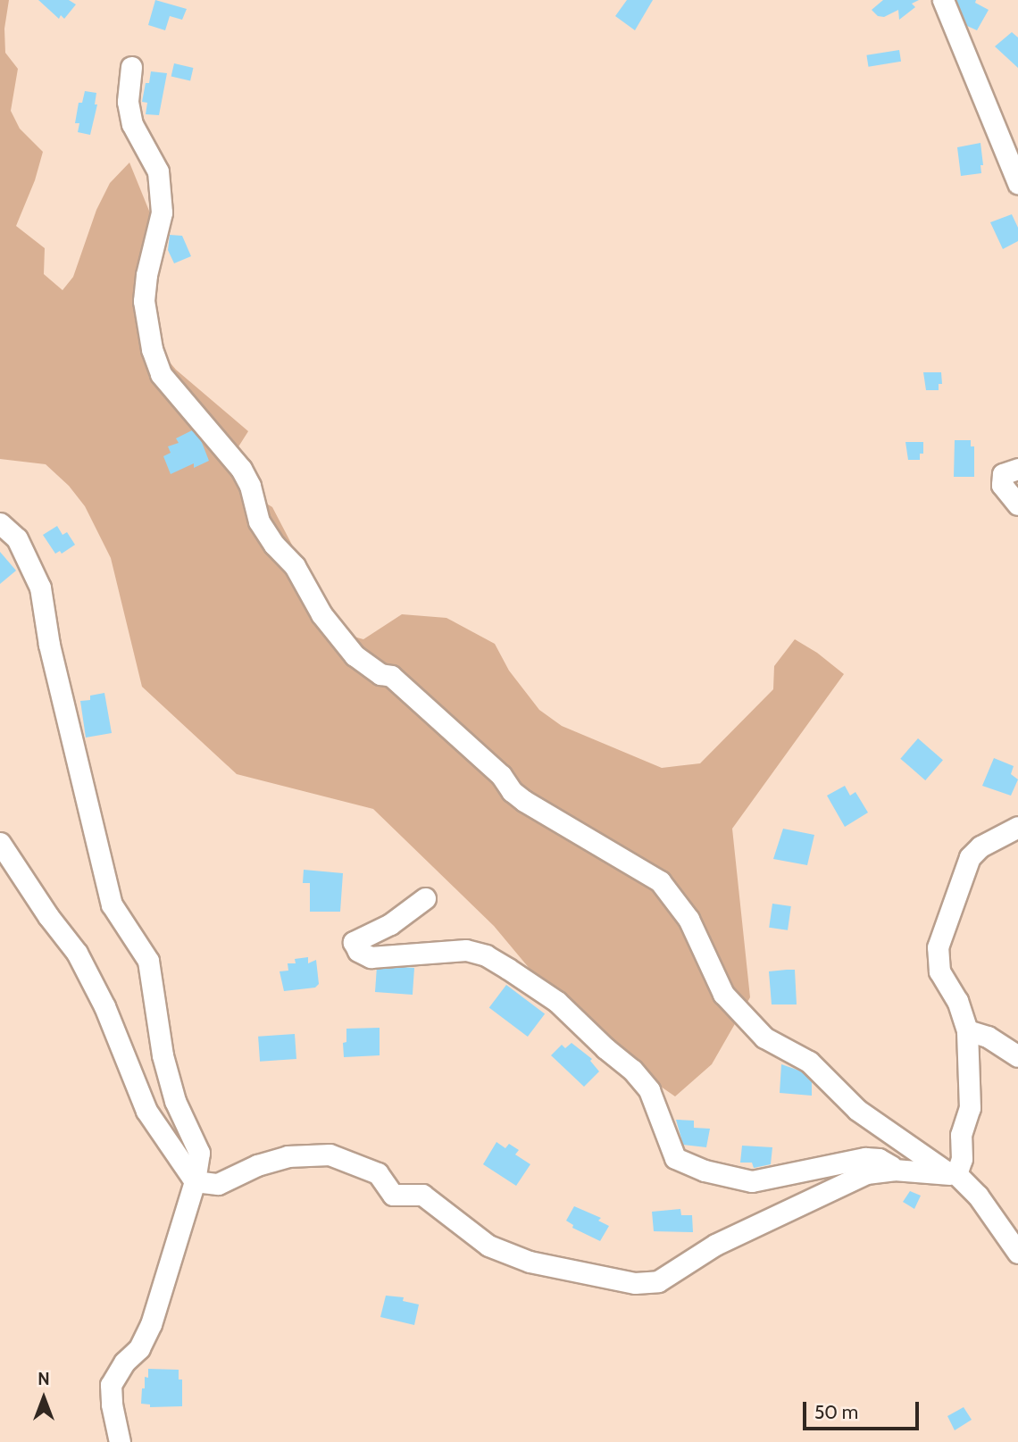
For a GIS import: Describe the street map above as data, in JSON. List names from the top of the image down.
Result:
{
  "scale_bar": "50 m",
  "north": "top"
}
